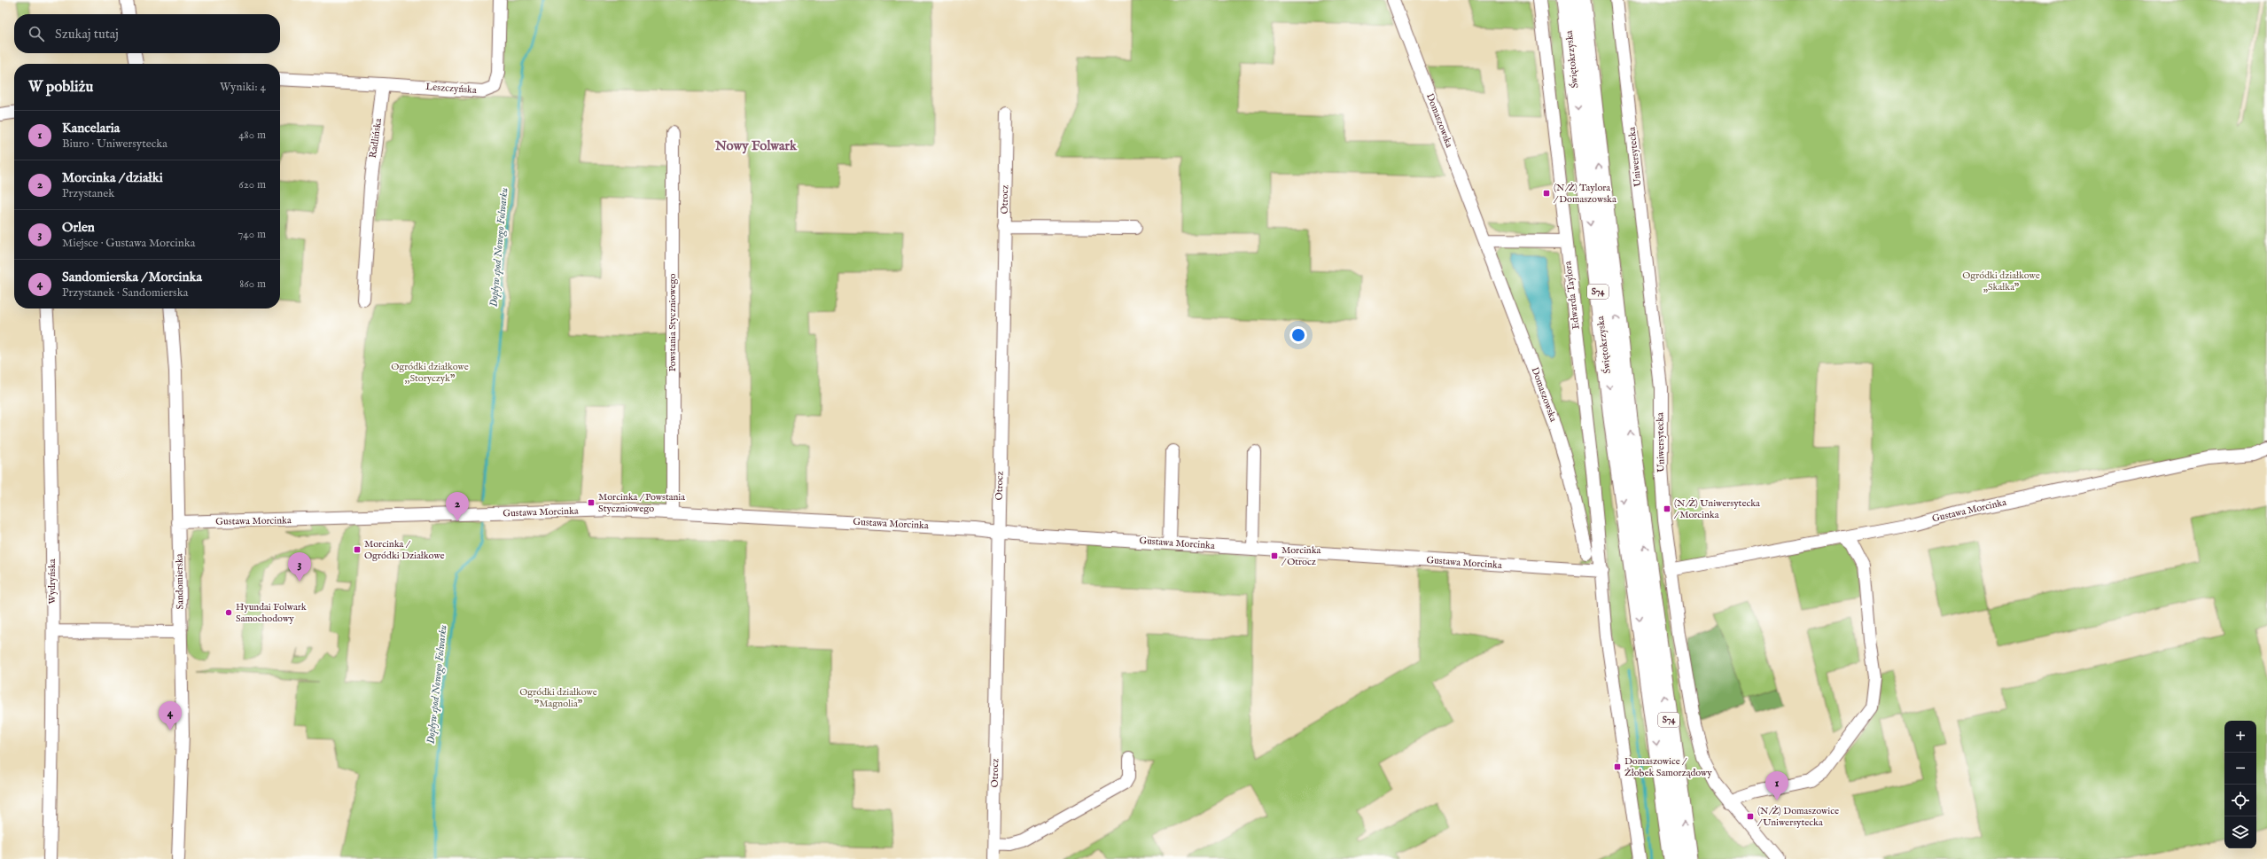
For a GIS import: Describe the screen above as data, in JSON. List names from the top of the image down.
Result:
{
  "streets": {
    "highway": ["Świętokrzyska", "S74"],
    "street": [
      "Leszczyńska",
      "Domaszowska",
      "Radlińska",
      "Uniwersytecka",
      "Otrocz",
      "Edwarda Taylora",
      "Powstania Styczniowego",
      "Gustawa Morcinka",
      "Wydryńska",
      "Sandomierska"
    ]
  },
  "crossings": [
    ["Świętokrzyska", "S74"],
    ["Leszczyńska", "Radlińska"],
    ["Uniwersytecka", "Gustawa Morcinka"],
    ["Otrocz", "Gustawa Morcinka"],
    ["Edwarda Taylora", "Gustawa Morcinka"],
    ["Powstania Styczniowego", "Gustawa Morcinka"],
    ["Gustawa Morcinka", "Sandomierska"]
  ],
  "districts": ["Nowy Folwark"],
  "water": ["Dopływ spod Nowego Folwarku"],
  "parks": ["Ogródki działkowe „Skałka”", "Ogródki działkowe ,,Storyczyk\"", "Ogródki działkowe \"Magnolia\""],
  "places": {
    "transit": [
      "(N/Ż) Taylora / Domaszowska",
      "Morcinka / Powstania Styczniowego",
      "(N/Ż) Uniwersytecka / Morcinka",
      "Morcinka / Ogródki Działkowe",
      "Morcinka / Otrocz",
      "Domaszowice / Żłobek Samorządowy",
      "(N/Ż) Domaszowice / Uniwersytecka"
    ],
    "other": ["Hyundai Folwark Samochodowy"]
  },
  "page": {
    "search": "Szukaj tutaj",
    "heading": ["W pobliżu", "Wyniki: 4"],
    "list": [
      {
        "mark": "1",
        "name": "Kancelaria",
        "note": "Biuro · Uniwersytecka",
        "value": "480 m"
      },
      {
        "mark": "2",
        "name": "Morcinka / działki",
        "note": "Przystanek",
        "value": "620 m"
      },
      {
        "mark": "3",
        "name": "Orlen",
        "note": "Miejsce · Gustawa Morcinka",
        "value": "740 m"
      },
      {
        "mark": "4",
        "name": "Sandomierska / Morcinka",
        "note": "Przystanek · Sandomierska",
        "value": "860 m"
      }
    ],
    "pins": [
      "2",
      "3",
      "4",
      "1"
    ],
    "map_buttons": ["+", "−"]
  }
}
